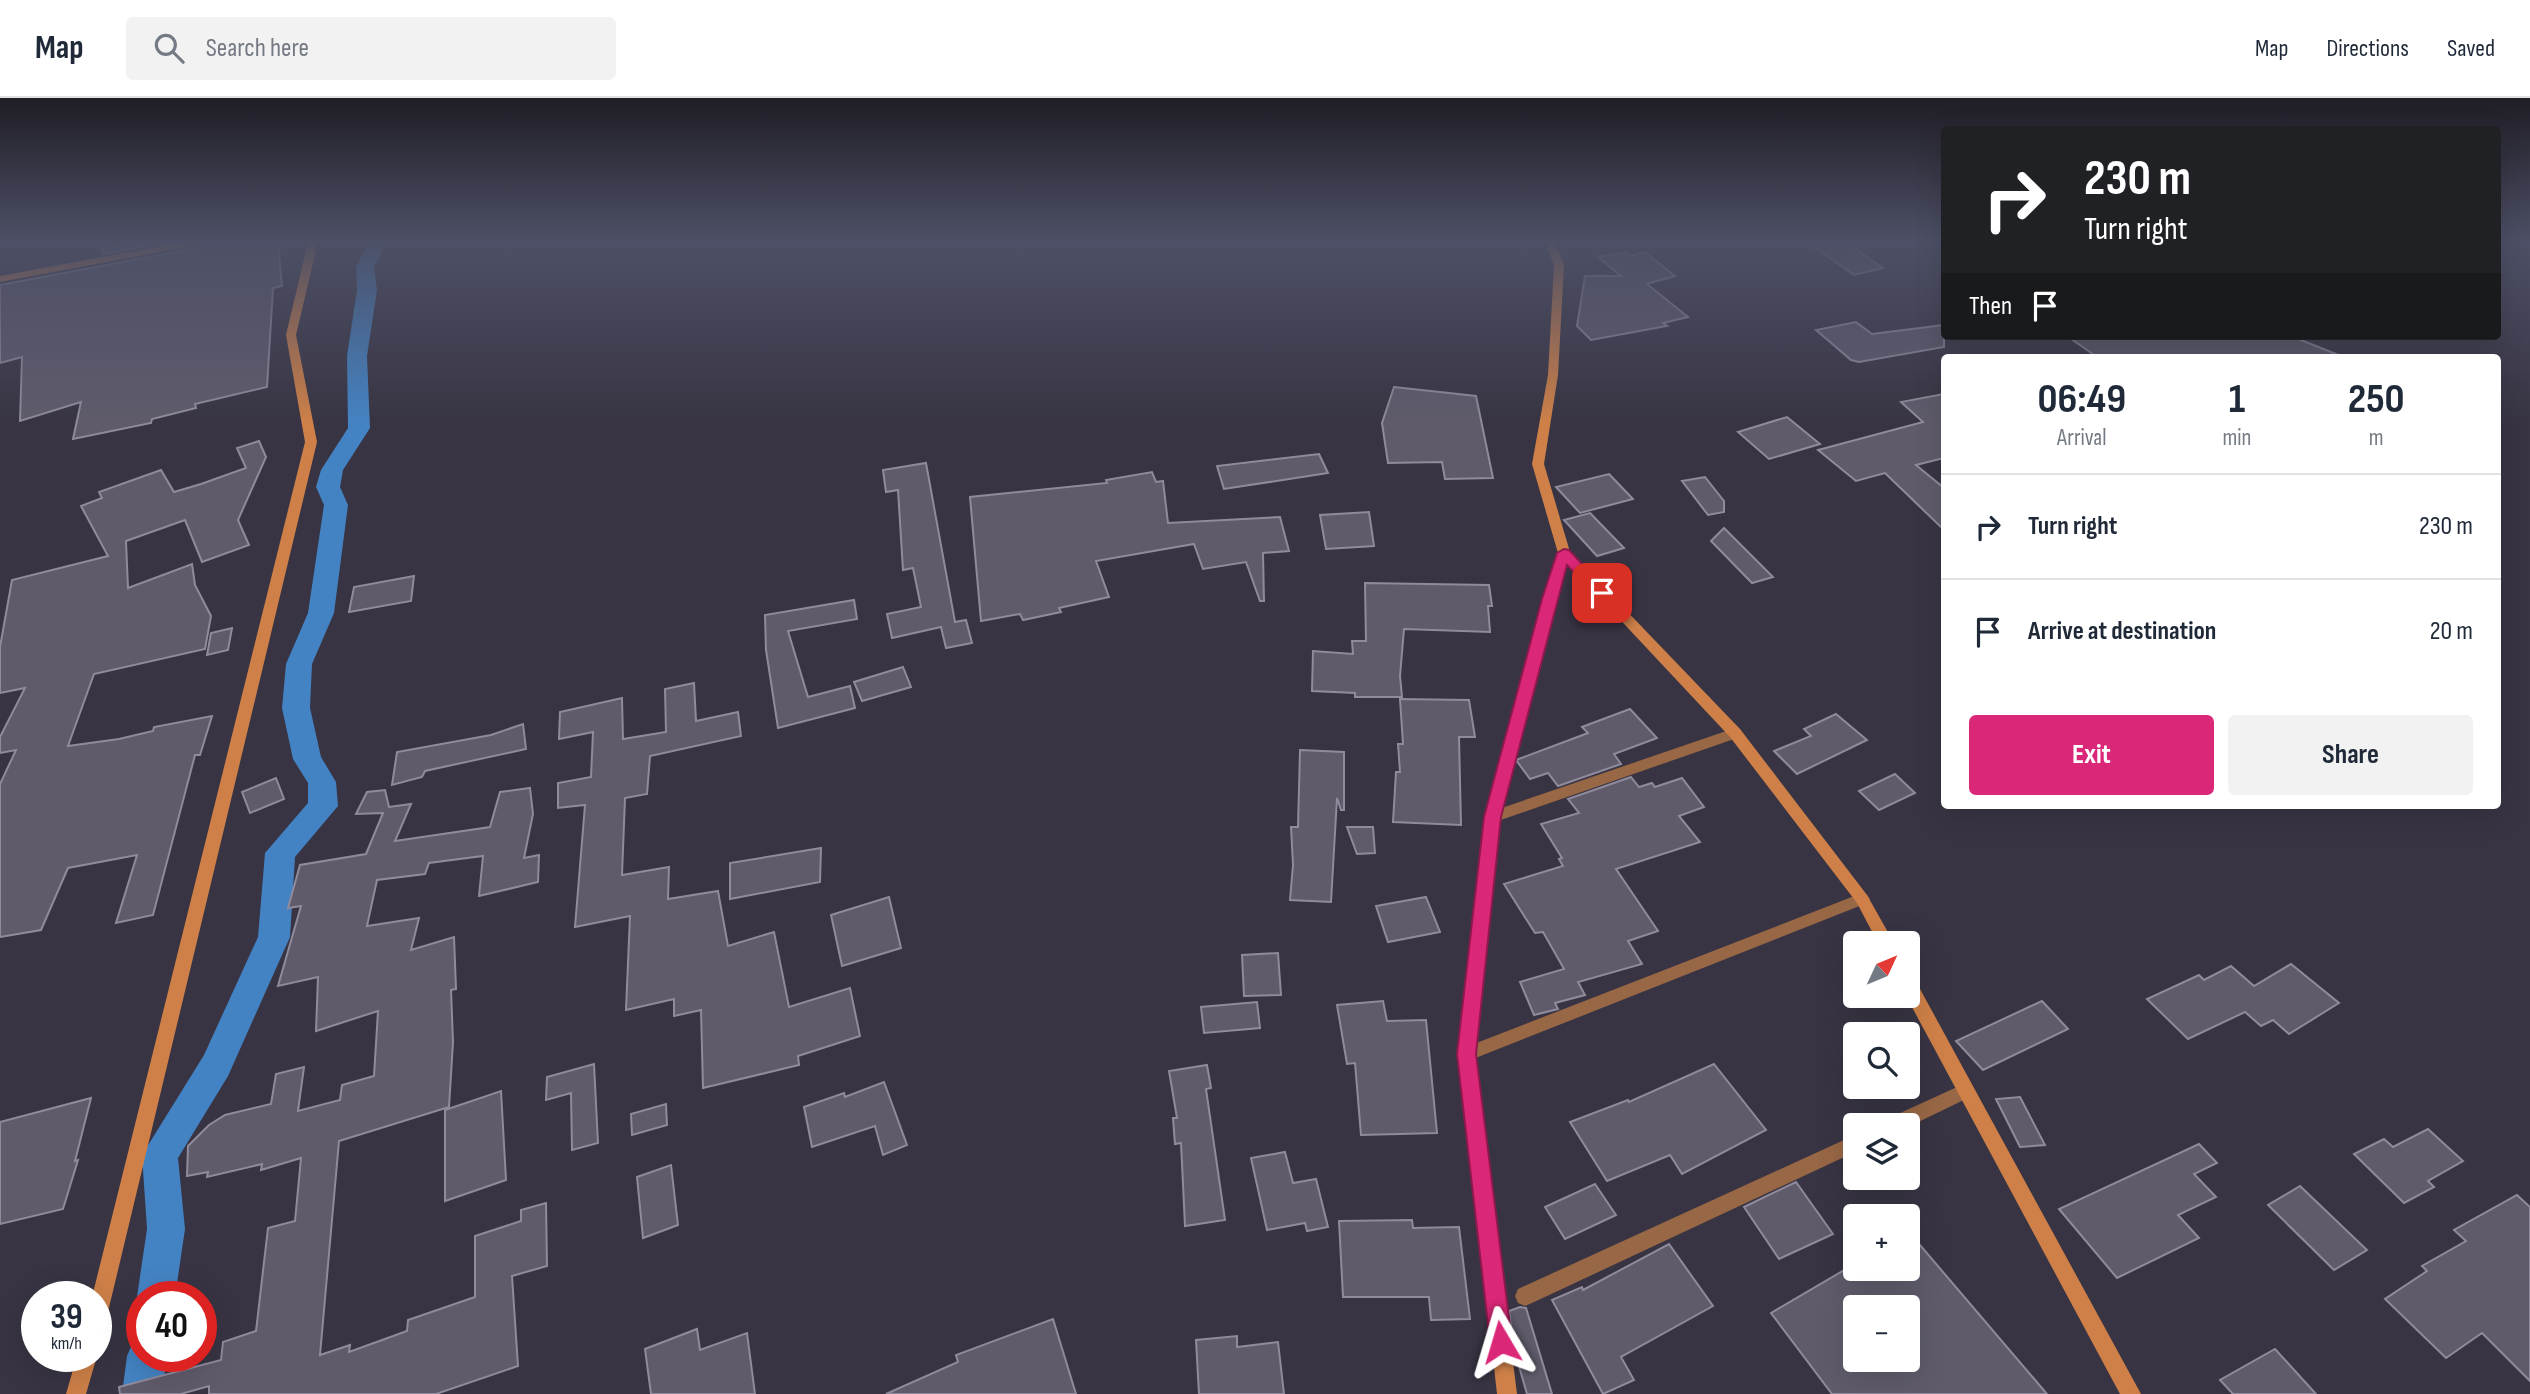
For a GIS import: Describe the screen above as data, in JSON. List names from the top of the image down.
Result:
{
  "north": "top right",
  "page": {
    "header": "Map",
    "search": "Search here",
    "nav": ["Map", "Directions", "Saved"],
    "turn": ["230 m", "Turn right"],
    "then": "Then",
    "eta": [
      "06:49",
      "Arrival",
      "1",
      "min",
      "250",
      "m"
    ],
    "list": [
      {
        "name": "Turn right",
        "value": "230 m"
      },
      {
        "name": "Arrive at destination",
        "value": "20 m"
      }
    ],
    "buttons": ["Exit", "Share"],
    "map_buttons": ["+", "−"],
    "speed": "39 km/h",
    "limit": "40"
  }
}
